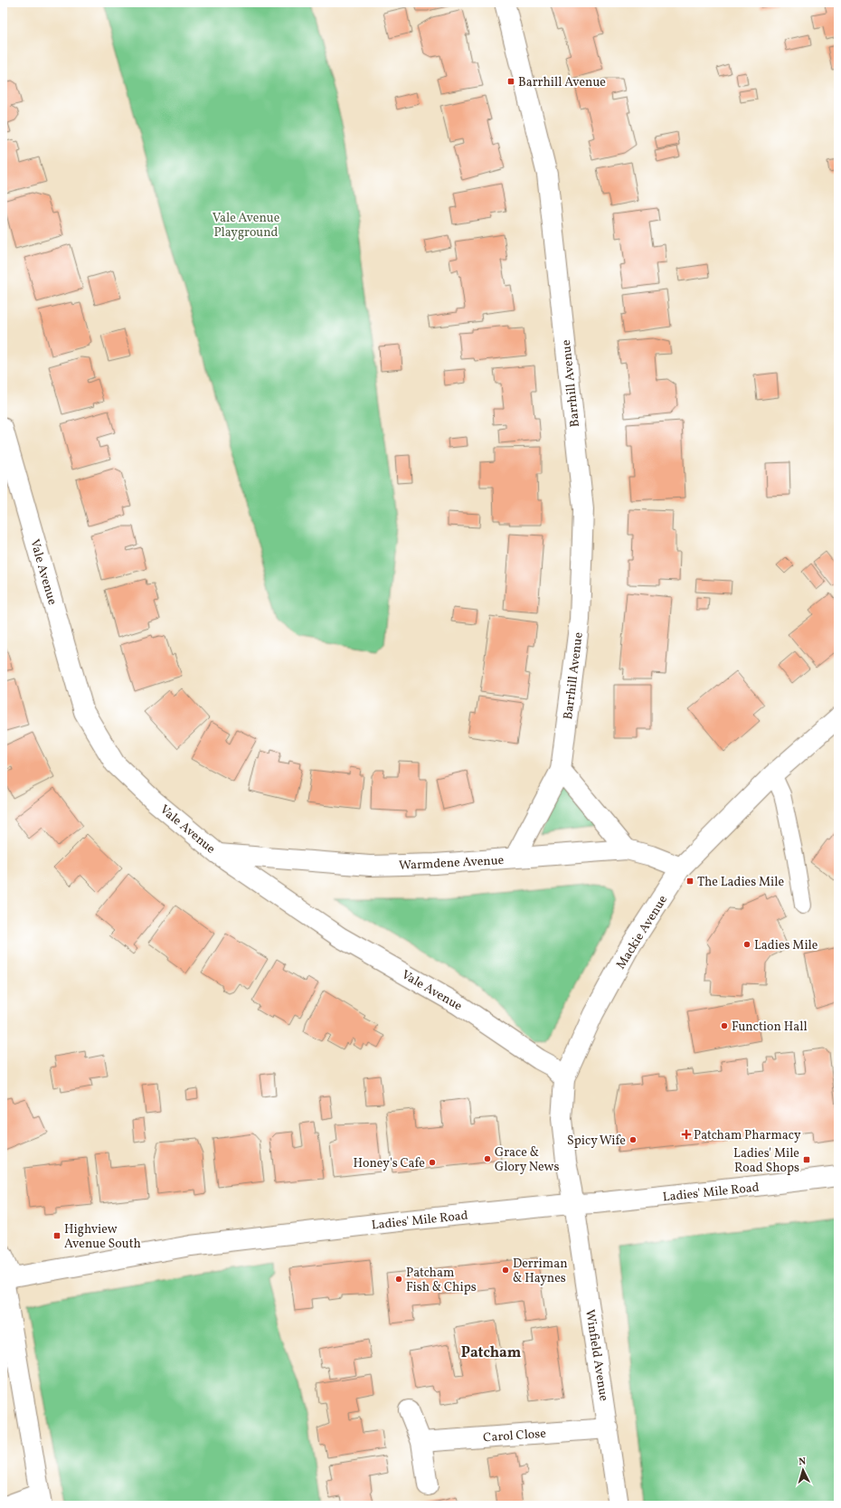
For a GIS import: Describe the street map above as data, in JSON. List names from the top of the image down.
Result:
{
  "streets": {
    "street": [
      "Barrhill Avenue",
      "Vale Avenue",
      "Warmdene Avenue",
      "Mackie Avenue",
      "Ladies' Mile Road",
      "Winfield Avenue",
      "Carol Close"
    ]
  },
  "crossings": [
    ["Barrhill Avenue", "Warmdene Avenue"],
    ["Vale Avenue", "Warmdene Avenue"],
    ["Vale Avenue", "Mackie Avenue"],
    ["Warmdene Avenue", "Mackie Avenue"],
    ["Mackie Avenue", "Ladies' Mile Road"],
    ["Mackie Avenue", "Winfield Avenue"],
    ["Ladies' Mile Road", "Winfield Avenue"],
    ["Winfield Avenue", "Carol Close"]
  ],
  "districts": ["Patcham"],
  "parks": ["Vale Avenue Playground"],
  "places": {
    "transit": [
      "Barrhill Avenue",
      "The Ladies Mile",
      "Ladies' Mile Road Shops",
      "Highview Avenue South"
    ],
    "other": [
      "Ladies Mile",
      "Function Hall",
      "Spicy Wife",
      "Grace & Glory News",
      "Honey's Cafe",
      "Derriman & Haynes",
      "Patcham Fish & Chips"
    ],
    "health": ["Patcham Pharmacy"]
  },
  "north": "top"
}
